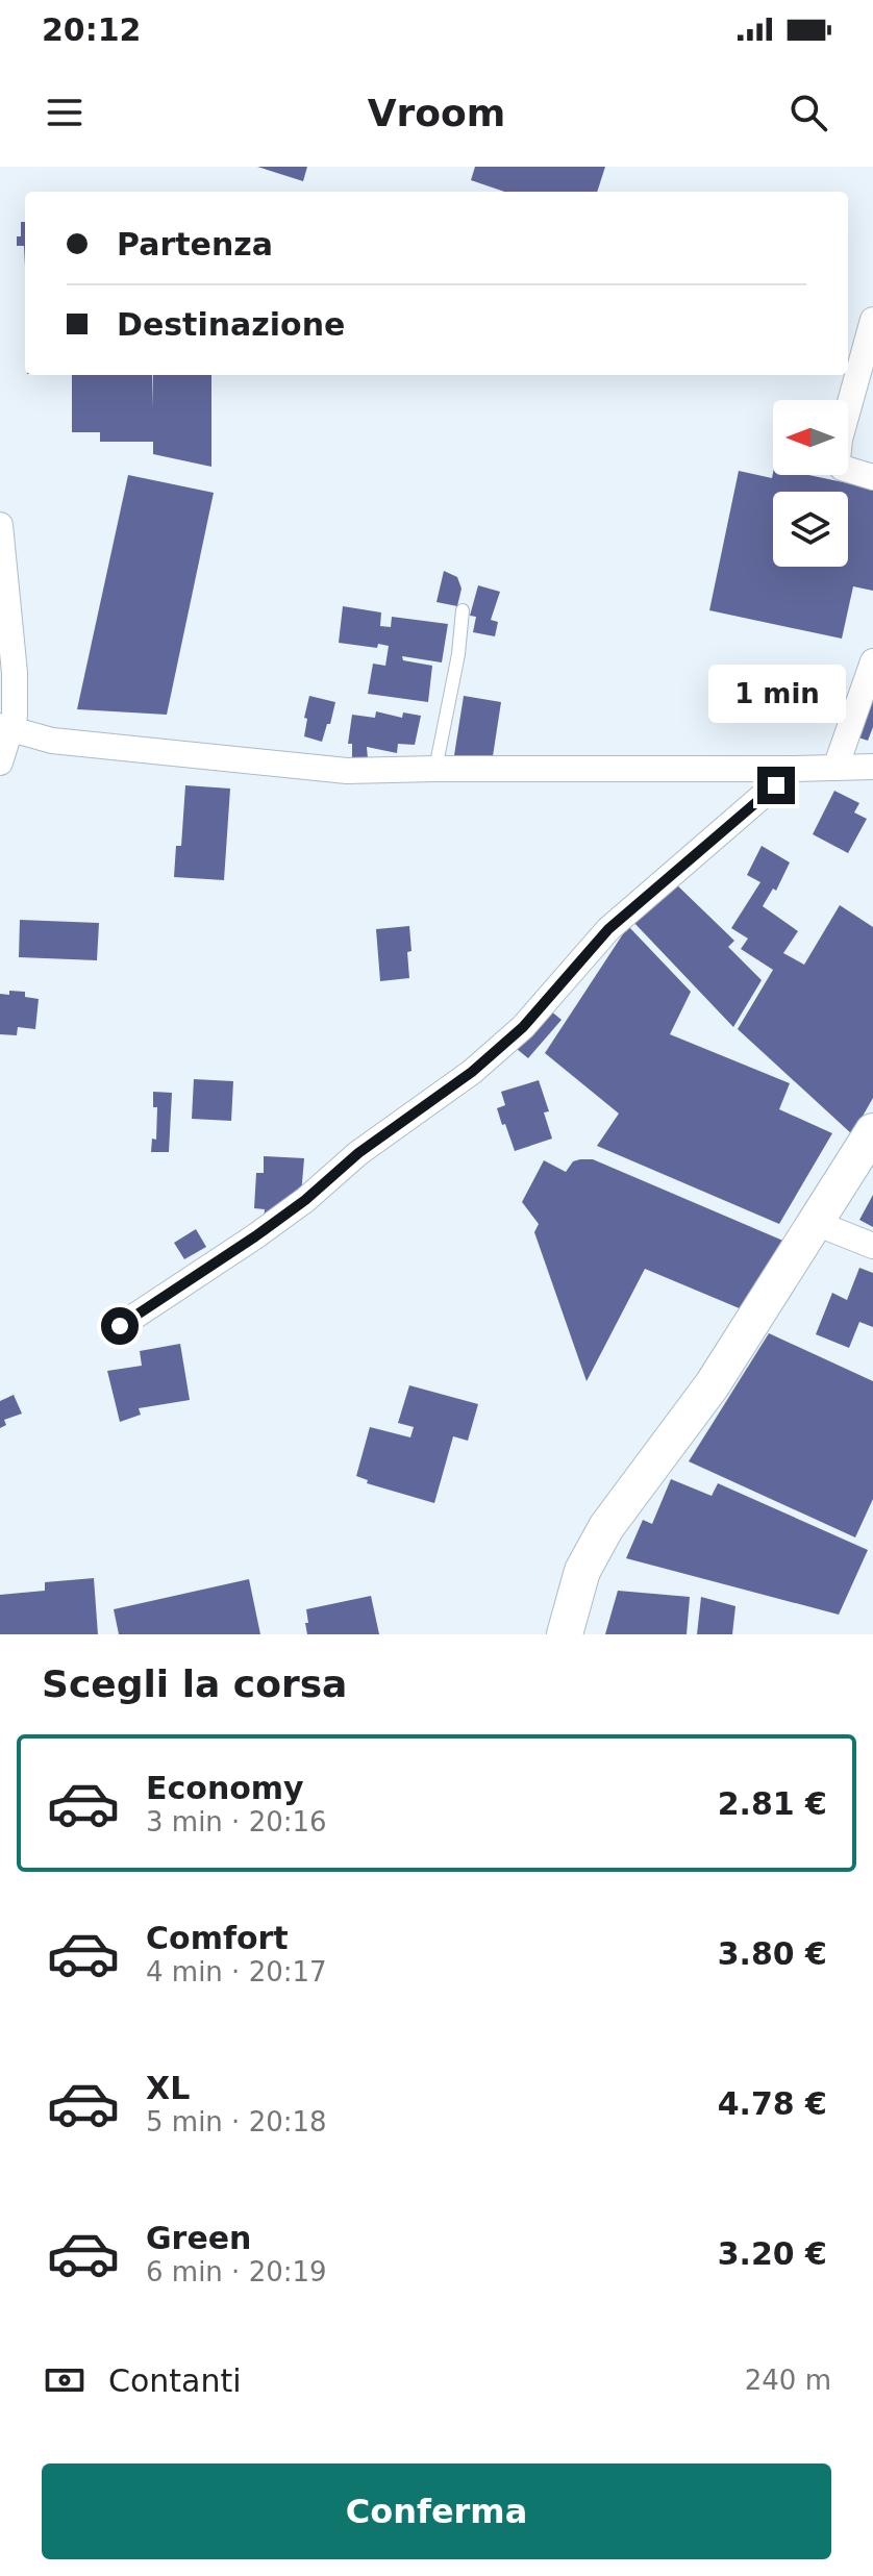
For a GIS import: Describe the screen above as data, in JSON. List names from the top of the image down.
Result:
{
  "north": "left",
  "page": {
    "status": "20:12",
    "header": "Vroom",
    "banner": ["Partenza", "Destinazione"],
    "bubble": "1 min",
    "heading": "Scegli la corsa",
    "list": [
      {
        "name": "Economy",
        "note": "3 min · 20:16",
        "value": "2.81 €"
      },
      {
        "name": "Comfort",
        "note": "4 min · 20:17",
        "value": "3.80 €"
      },
      {
        "name": "XL",
        "note": "5 min · 20:18",
        "value": "4.78 €"
      },
      {
        "name": "Green",
        "note": "6 min · 20:19",
        "value": "3.20 €"
      }
    ],
    "pay": ["Contanti", "240 m"],
    "buttons": "Conferma"
  }
}
